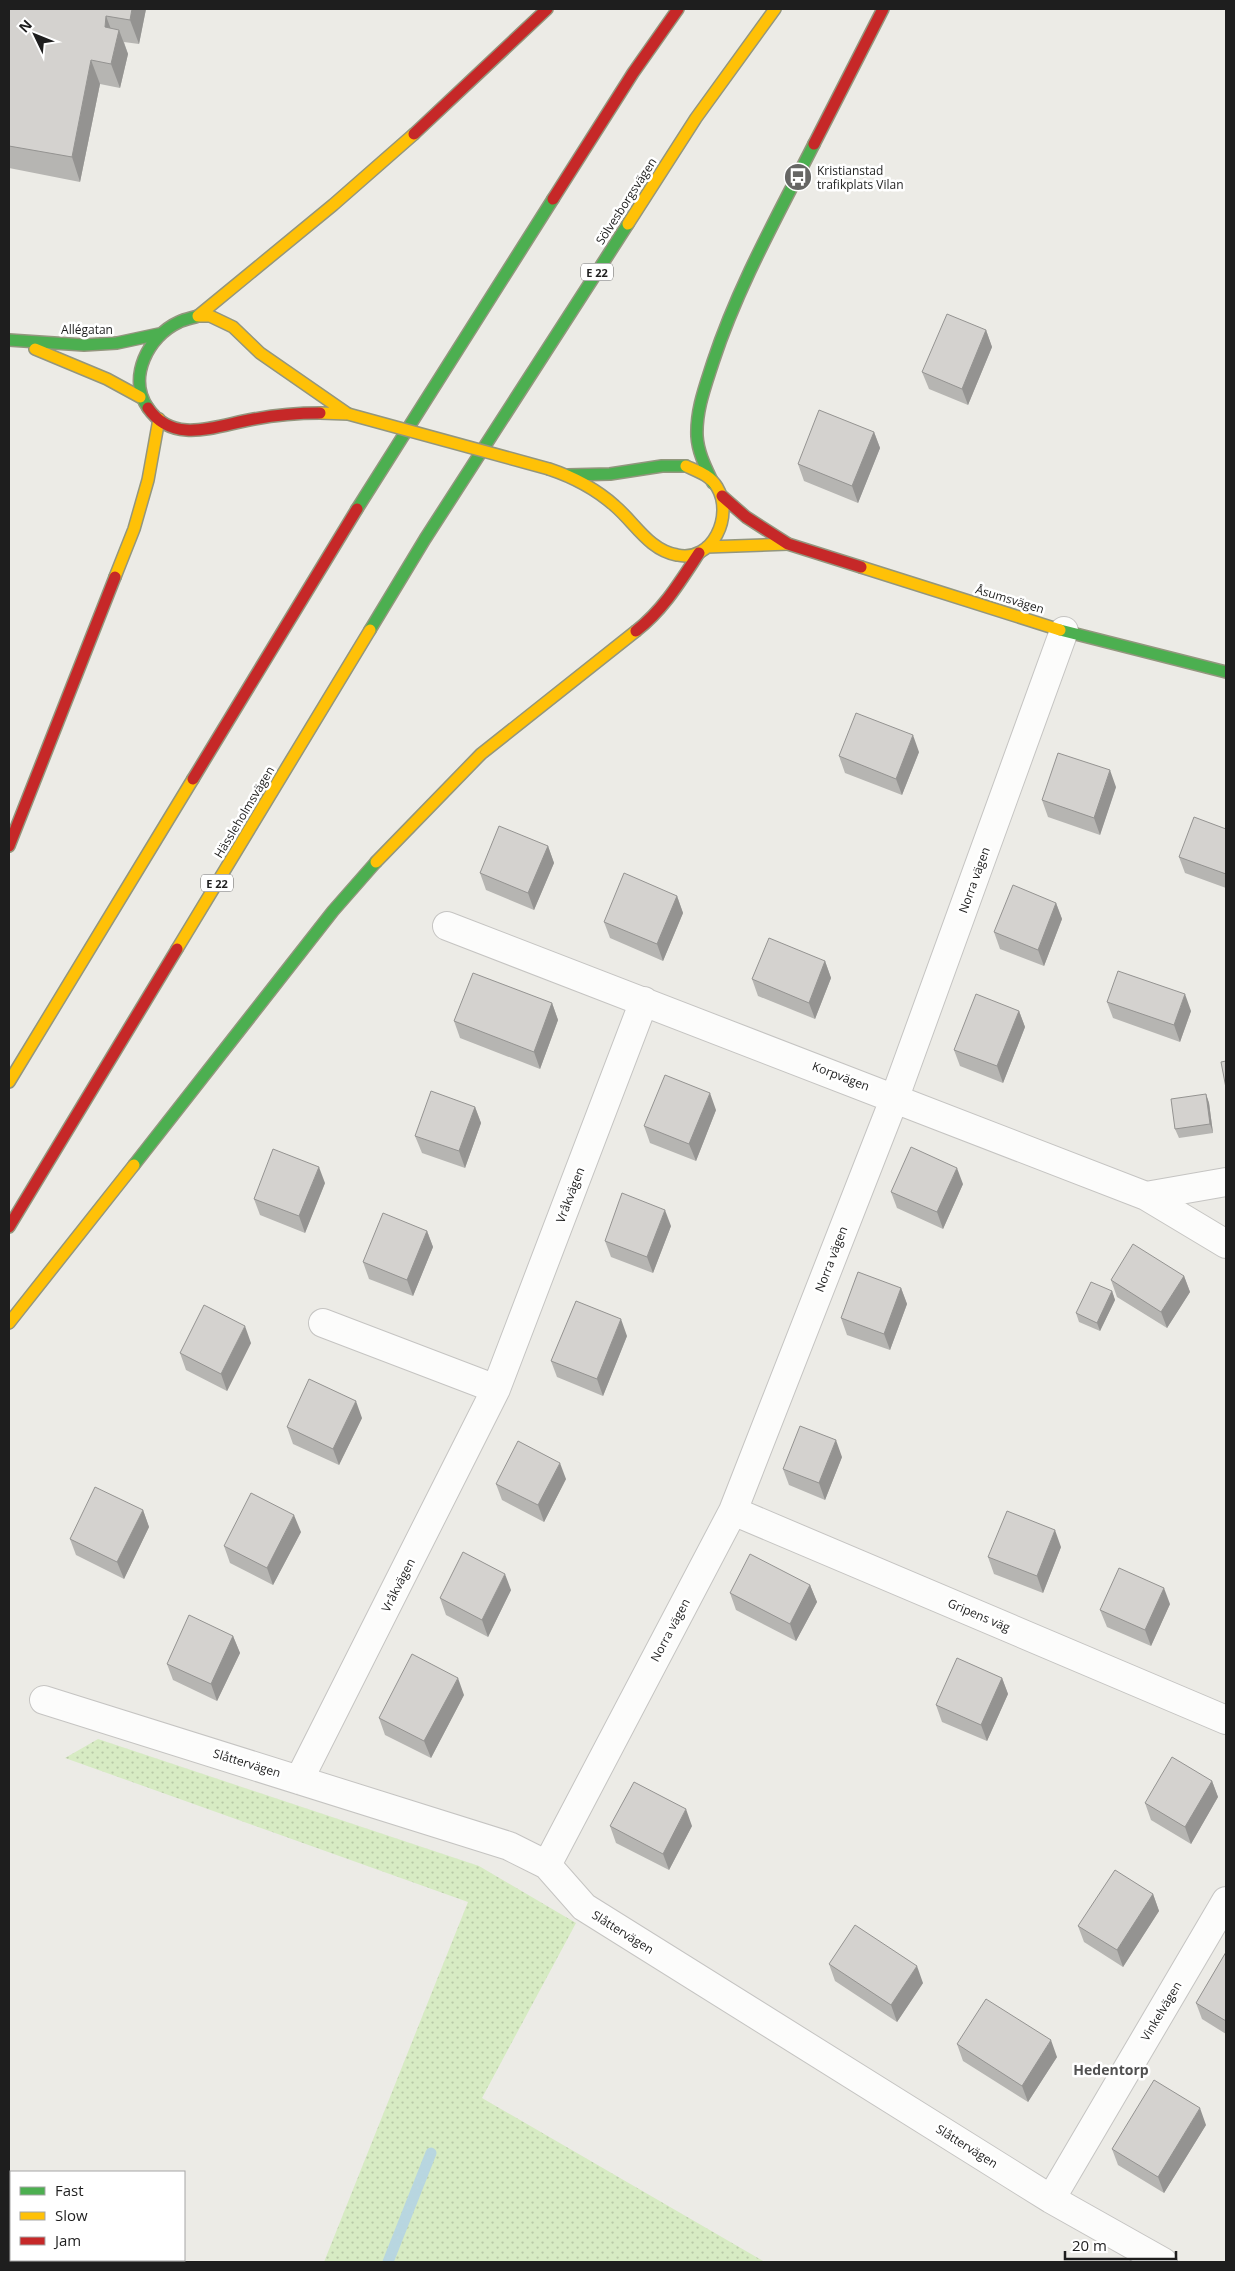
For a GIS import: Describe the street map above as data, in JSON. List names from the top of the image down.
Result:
{
  "streets": {
    "main road": [
      "Sölvesborgsvägen",
      "E 22",
      "Allégatan",
      "Åsumsvägen",
      "Hässleholmsvägen"
    ],
    "street": [
      "Norra vägen",
      "Korpvägen",
      "Vråkvägen",
      "Gripens väg",
      "Slåttervägen",
      "Vinkelvägen"
    ]
  },
  "crossings": [
    ["Sölvesborgsvägen", "Hässleholmsvägen"],
    ["Åsumsvägen", "Norra vägen"],
    ["Norra vägen", "Korpvägen"],
    ["Norra vägen", "Gripens väg"],
    ["Norra vägen", "Slåttervägen"],
    ["Korpvägen", "Vråkvägen"],
    ["Vråkvägen", "Slåttervägen"],
    ["Slåttervägen", "Vinkelvägen"]
  ],
  "districts": ["Hedentorp"],
  "places": {
    "bus stop": ["Kristianstad trafikplats Vilan"]
  },
  "legend": ["Fast", "Slow", "Jam"],
  "scale_bar": "20 m",
  "north": "top left"
}
